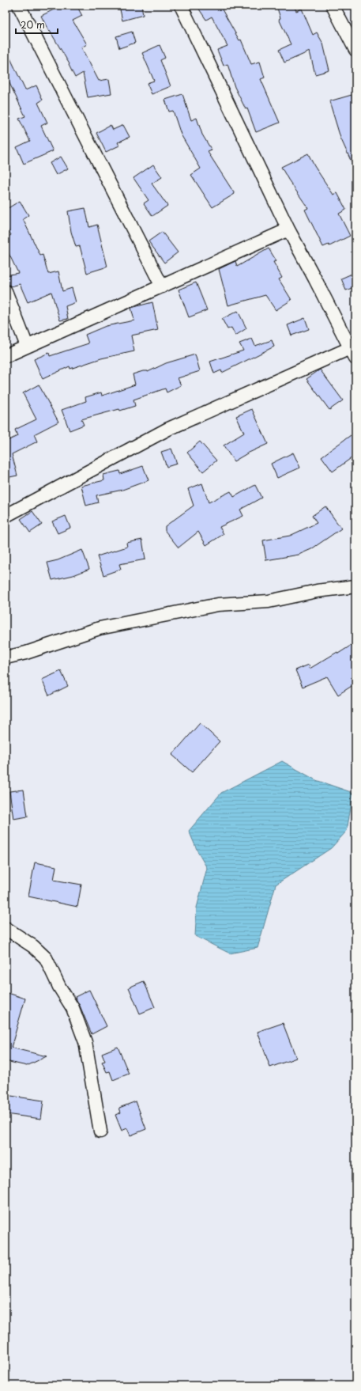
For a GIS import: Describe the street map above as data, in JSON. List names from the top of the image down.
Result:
{
  "scale_bar": "20 m"
}
